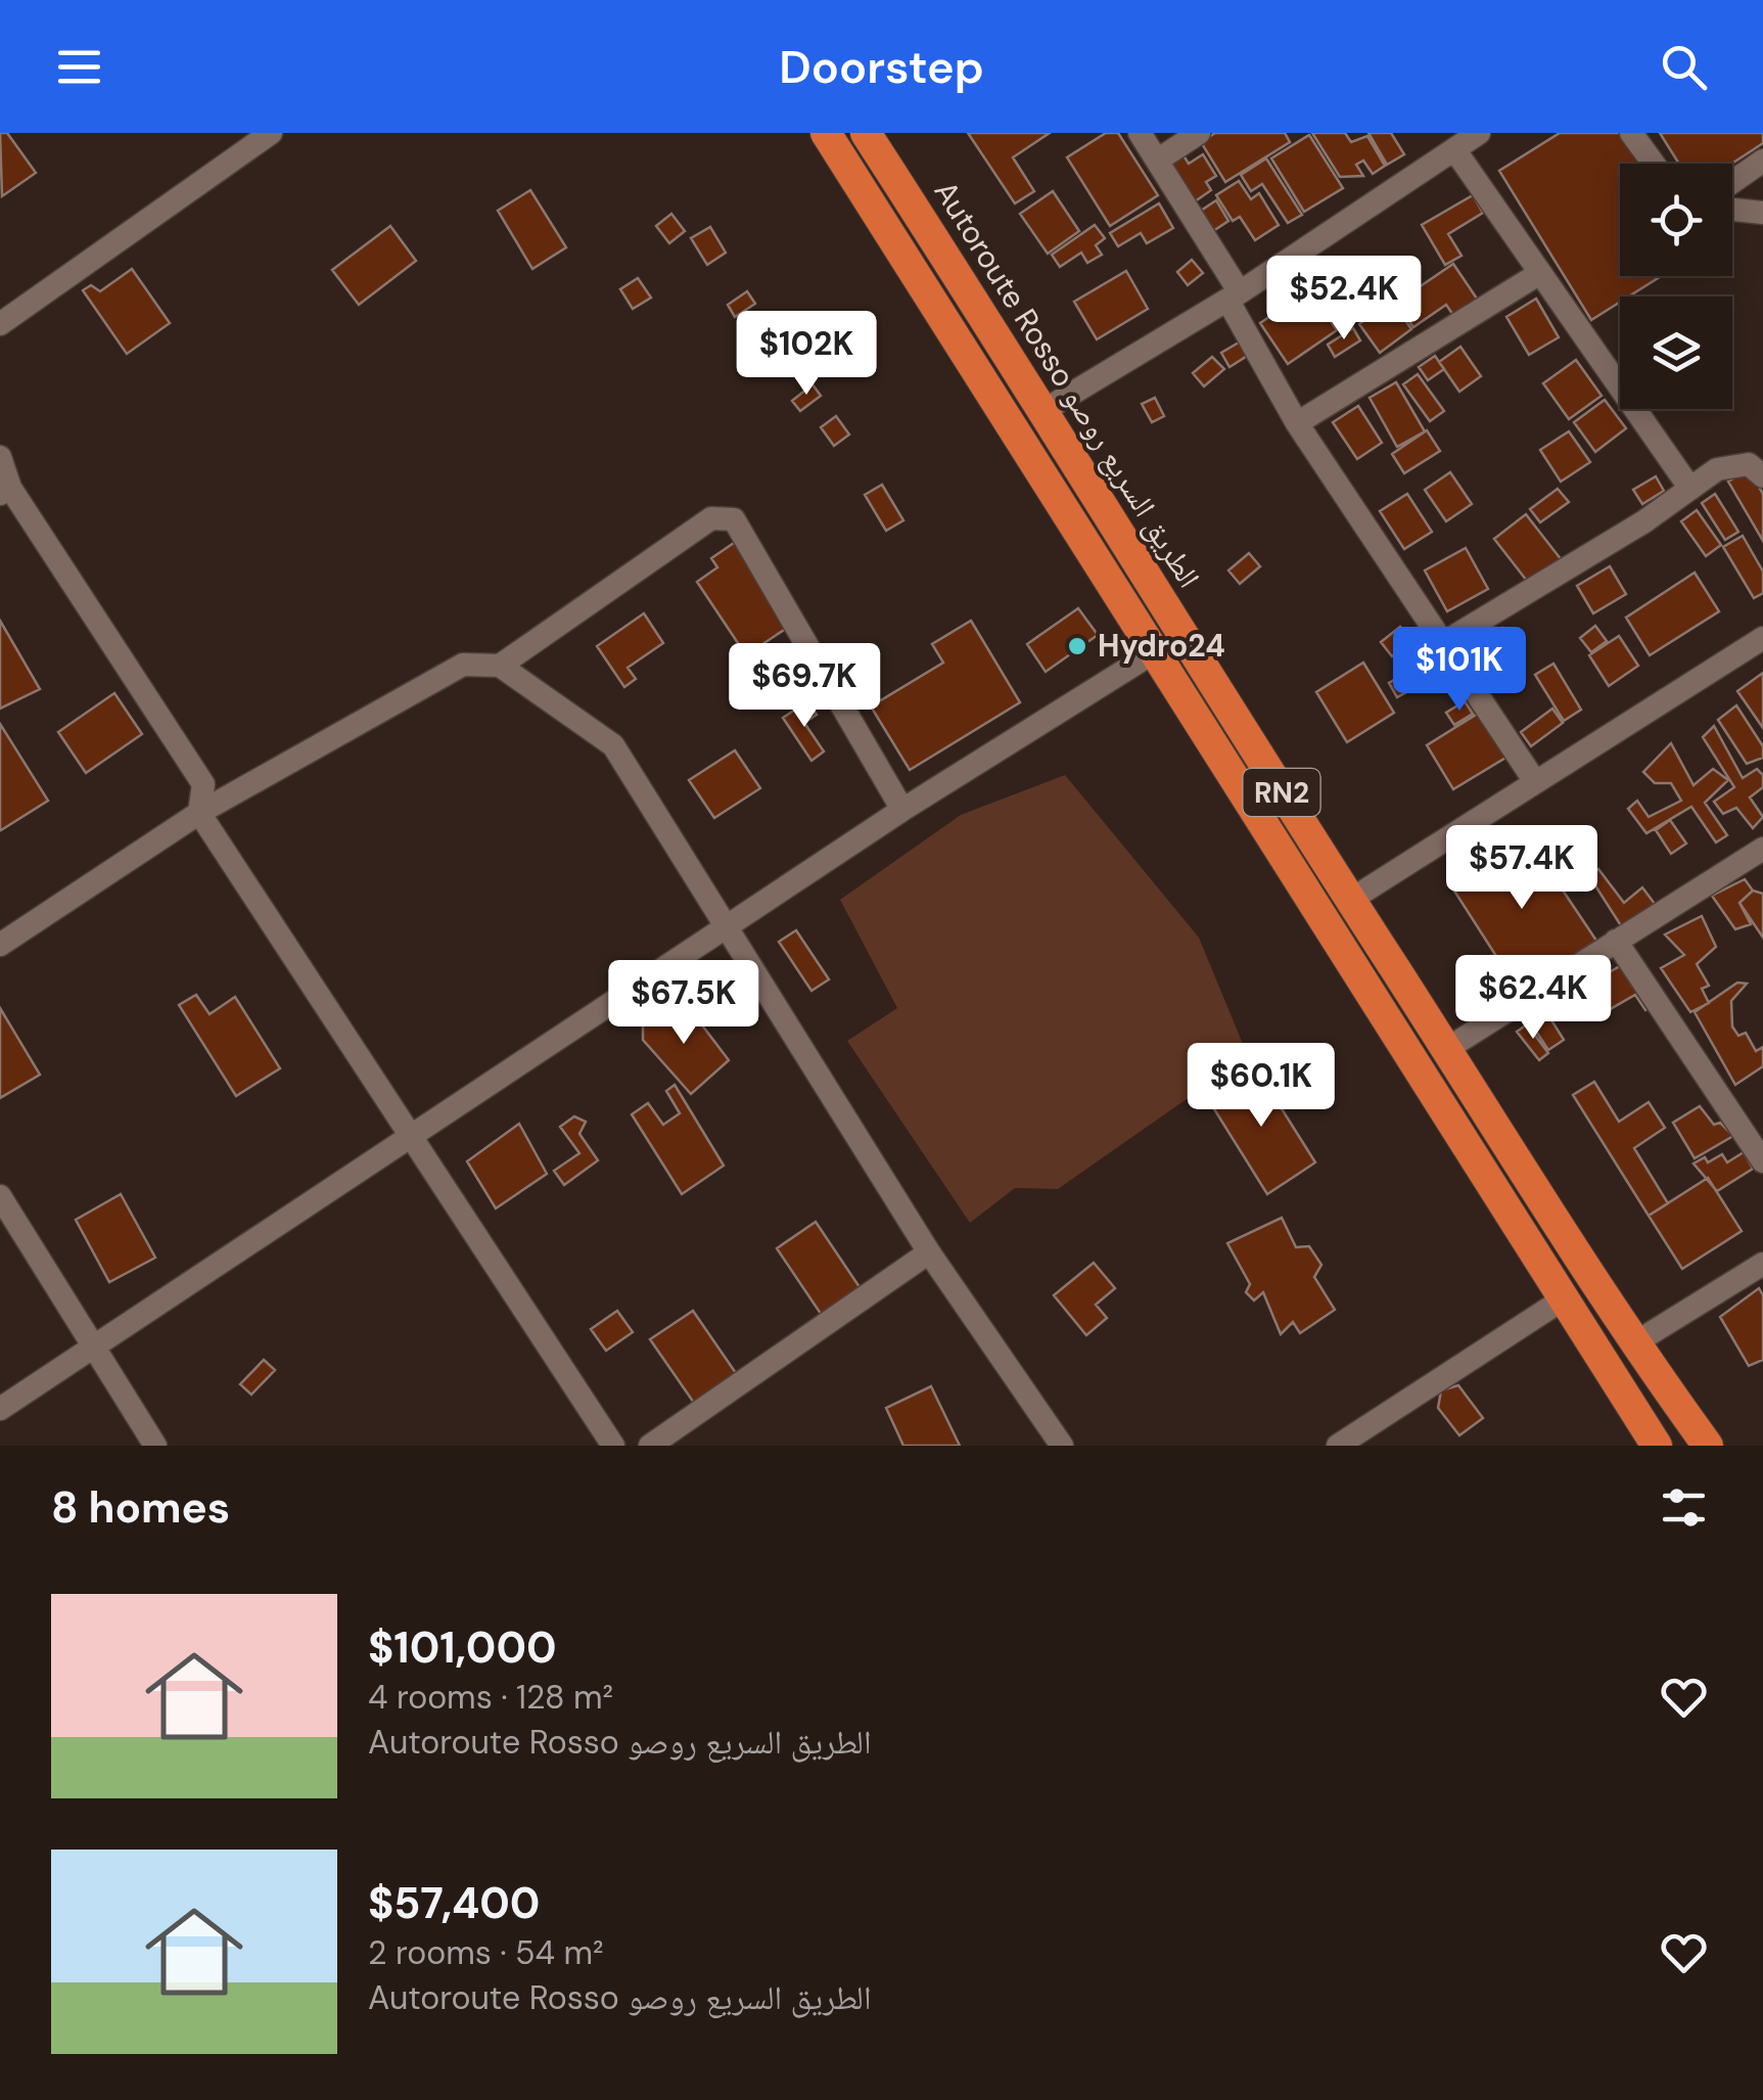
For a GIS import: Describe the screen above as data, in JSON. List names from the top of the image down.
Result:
{
  "streets": {
    "highway": ["Autoroute Rosso الطريق السريع روصو", "RN2"]
  },
  "places": ["Hydro24"],
  "page": {
    "header": "Doorstep",
    "price": [
      "$52.4K",
      "$102K",
      "$101K",
      "$69.7K",
      "$57.4K",
      "$62.4K",
      "$67.5K",
      "$60.1K"
    ],
    "heading": "8 homes",
    "list": [
      {
        "name": "$101,000",
        "note": "4 rooms · 128 m² · Autoroute Rosso الطريق السريع روصو"
      },
      {
        "name": "$57,400",
        "note": "2 rooms · 54 m² · Autoroute Rosso الطريق السريع روصو"
      }
    ]
  }
}
